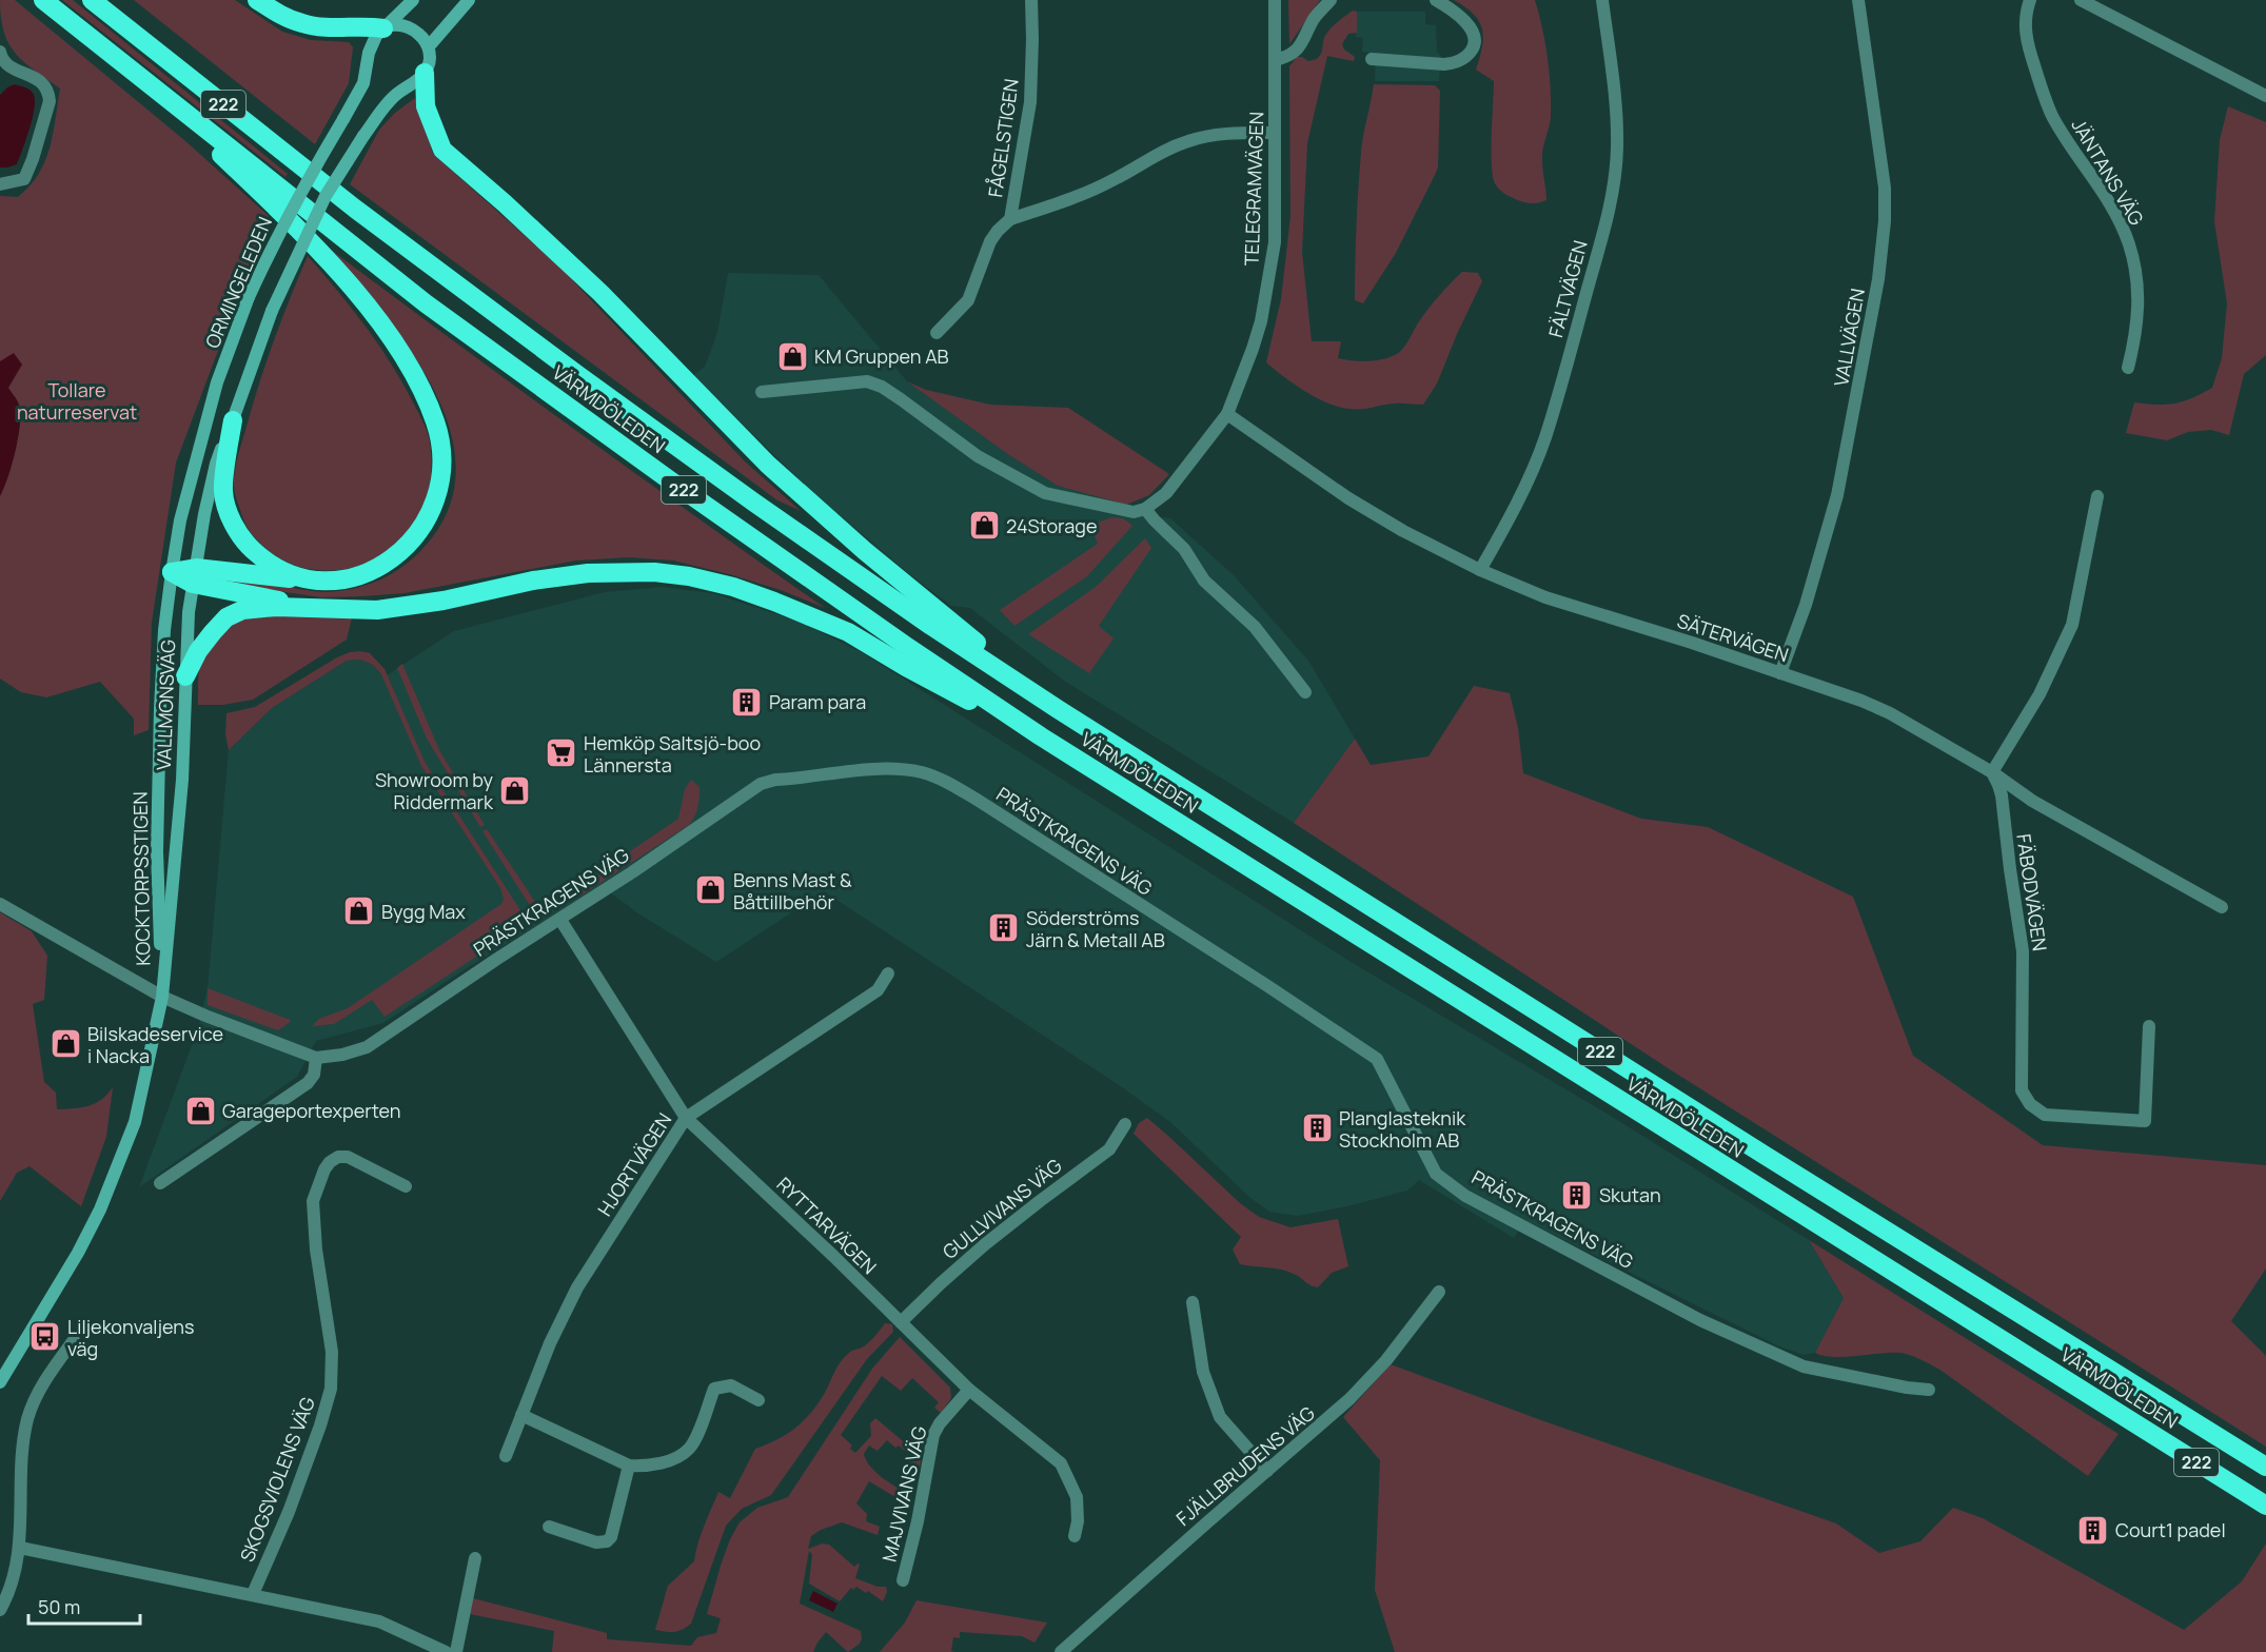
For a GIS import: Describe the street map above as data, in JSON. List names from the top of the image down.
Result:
{
  "streets": {
    "highway": ["222", "VÄRMDÖLEDEN"],
    "main road": ["ORMINGELEDEN", "VALLMONSVÄG", "KOCKTORPSSTIGEN"],
    "street": [
      "FÅGELSTIGEN",
      "JÄNTANS VÄG",
      "TELEGRAMVÄGEN",
      "FÄLTVÄGEN",
      "VALLVÄGEN",
      "SÄTERVÄGEN",
      "PRÄSTKRAGENS VÄG",
      "FÄBODVÄGEN",
      "HJORTVÄGEN",
      "GULLVIVANS VÄG",
      "RYTTARVÄGEN",
      "FJÄLLBRUDENS VÄG",
      "SKOGSVIOLENS VÄG",
      "MAJVIVANS VÄG"
    ]
  },
  "crossings": [
    ["TELEGRAMVÄGEN", "SÄTERVÄGEN"],
    ["ORMINGELEDEN", "KOCKTORPSSTIGEN"],
    ["FÄLTVÄGEN", "SÄTERVÄGEN"],
    ["VALLVÄGEN", "SÄTERVÄGEN"],
    ["SÄTERVÄGEN", "FÄBODVÄGEN"],
    ["VALLMONSVÄG", "PRÄSTKRAGENS VÄG"],
    ["VALLMONSVÄG", "KOCKTORPSSTIGEN"],
    ["PRÄSTKRAGENS VÄG", "KOCKTORPSSTIGEN"],
    ["PRÄSTKRAGENS VÄG", "RYTTARVÄGEN"],
    ["HJORTVÄGEN", "RYTTARVÄGEN"],
    ["GULLVIVANS VÄG", "RYTTARVÄGEN"],
    ["RYTTARVÄGEN", "MAJVIVANS VÄG"]
  ],
  "parks": ["Tollare naturreservat"],
  "places": {
    "shop": [
      "KM Gruppen AB",
      "24Storage",
      "Showroom by Riddermark",
      "Benns Mast & Båttillbehör",
      "Bygg Max",
      "Bilskadeservice i Nacka",
      "Garageportexperten"
    ],
    "building": [
      "Param para",
      "Söderströms Järn & Metall AB",
      "Planglasteknik Stockholm AB",
      "Skutan",
      "Court1 padel"
    ],
    "supermarket": ["Hemköp Saltsjö-boo Lännersta"],
    "bus stop": ["Liljekonvaljens väg"]
  },
  "scale_bar": "50 m"
}
